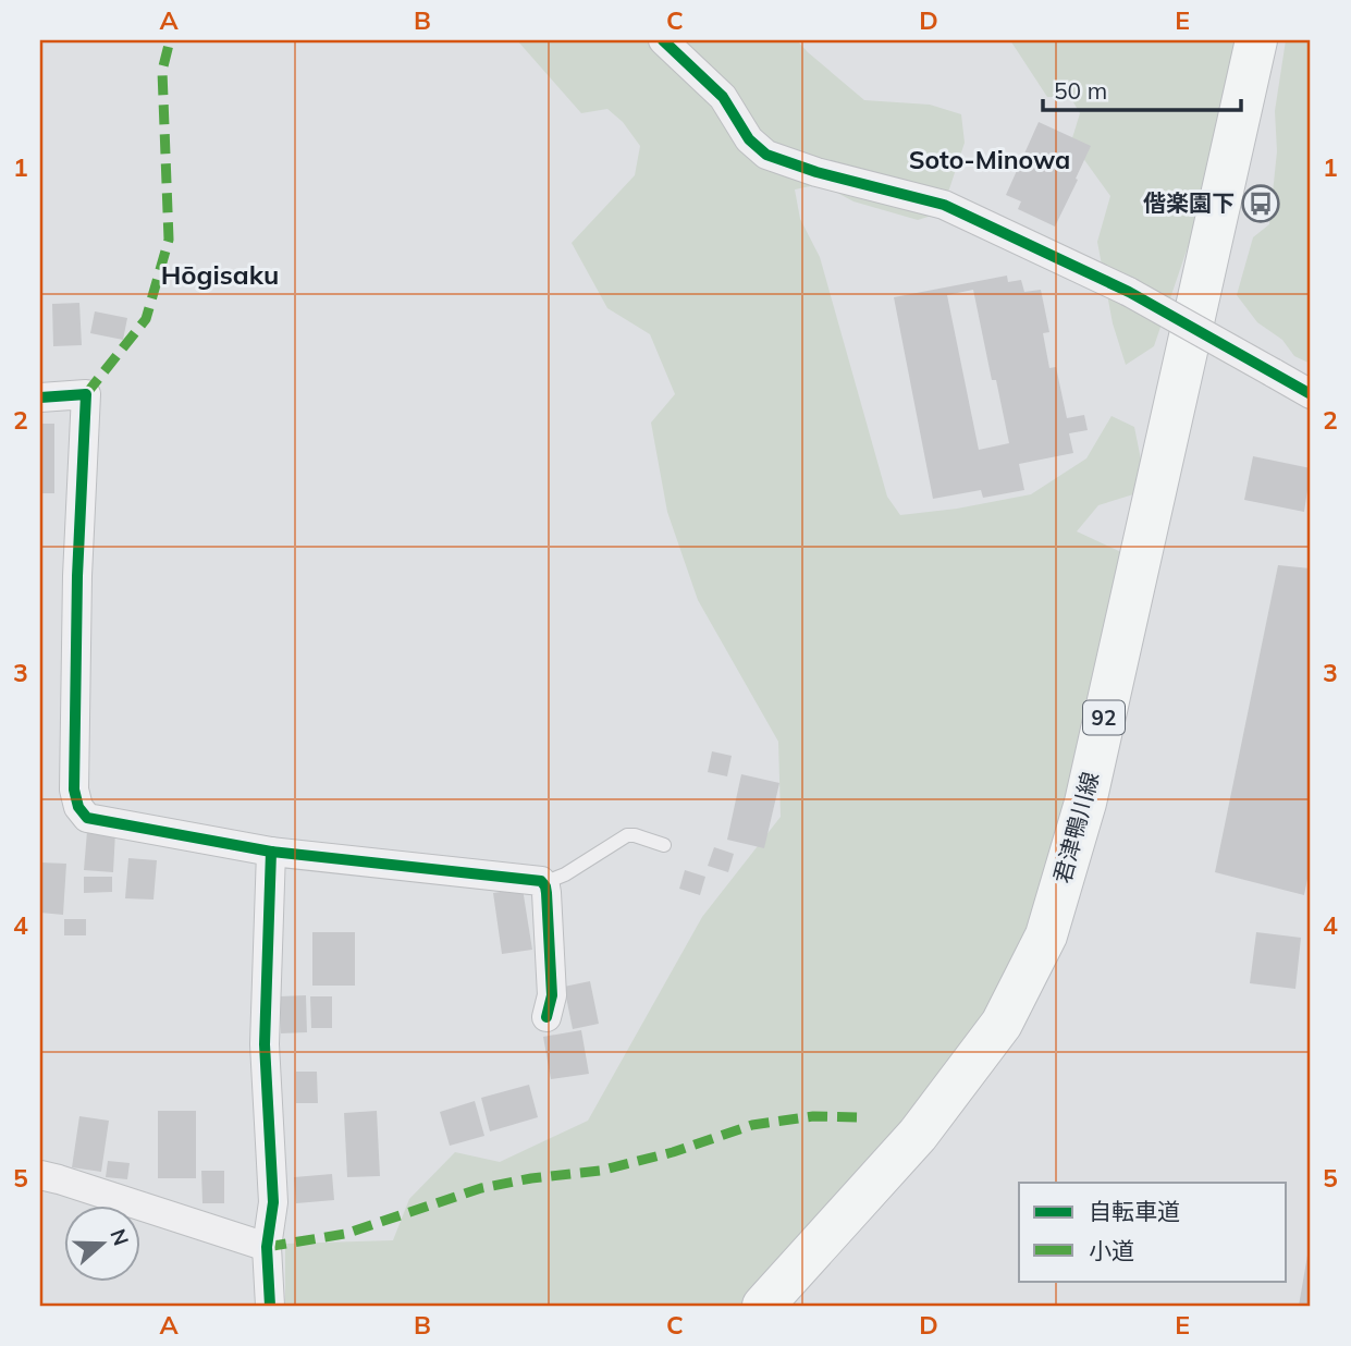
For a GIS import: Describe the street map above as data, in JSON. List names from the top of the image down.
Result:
{
  "streets": {
    "main road": ["92", "君津鴨川線"]
  },
  "districts": ["Soto-Minowa", "Hōgisaku"],
  "places": {
    "bus stop": ["偕楽園下"]
  },
  "legend": ["自転車道", "小道"],
  "scale_bar": "50 m",
  "north": "right",
  "grid": {
    "columns": [
      "A",
      "B",
      "C",
      "D",
      "E"
    ],
    "rows": [
      "1",
      "2",
      "3",
      "4",
      "5"
    ]
  }
}
